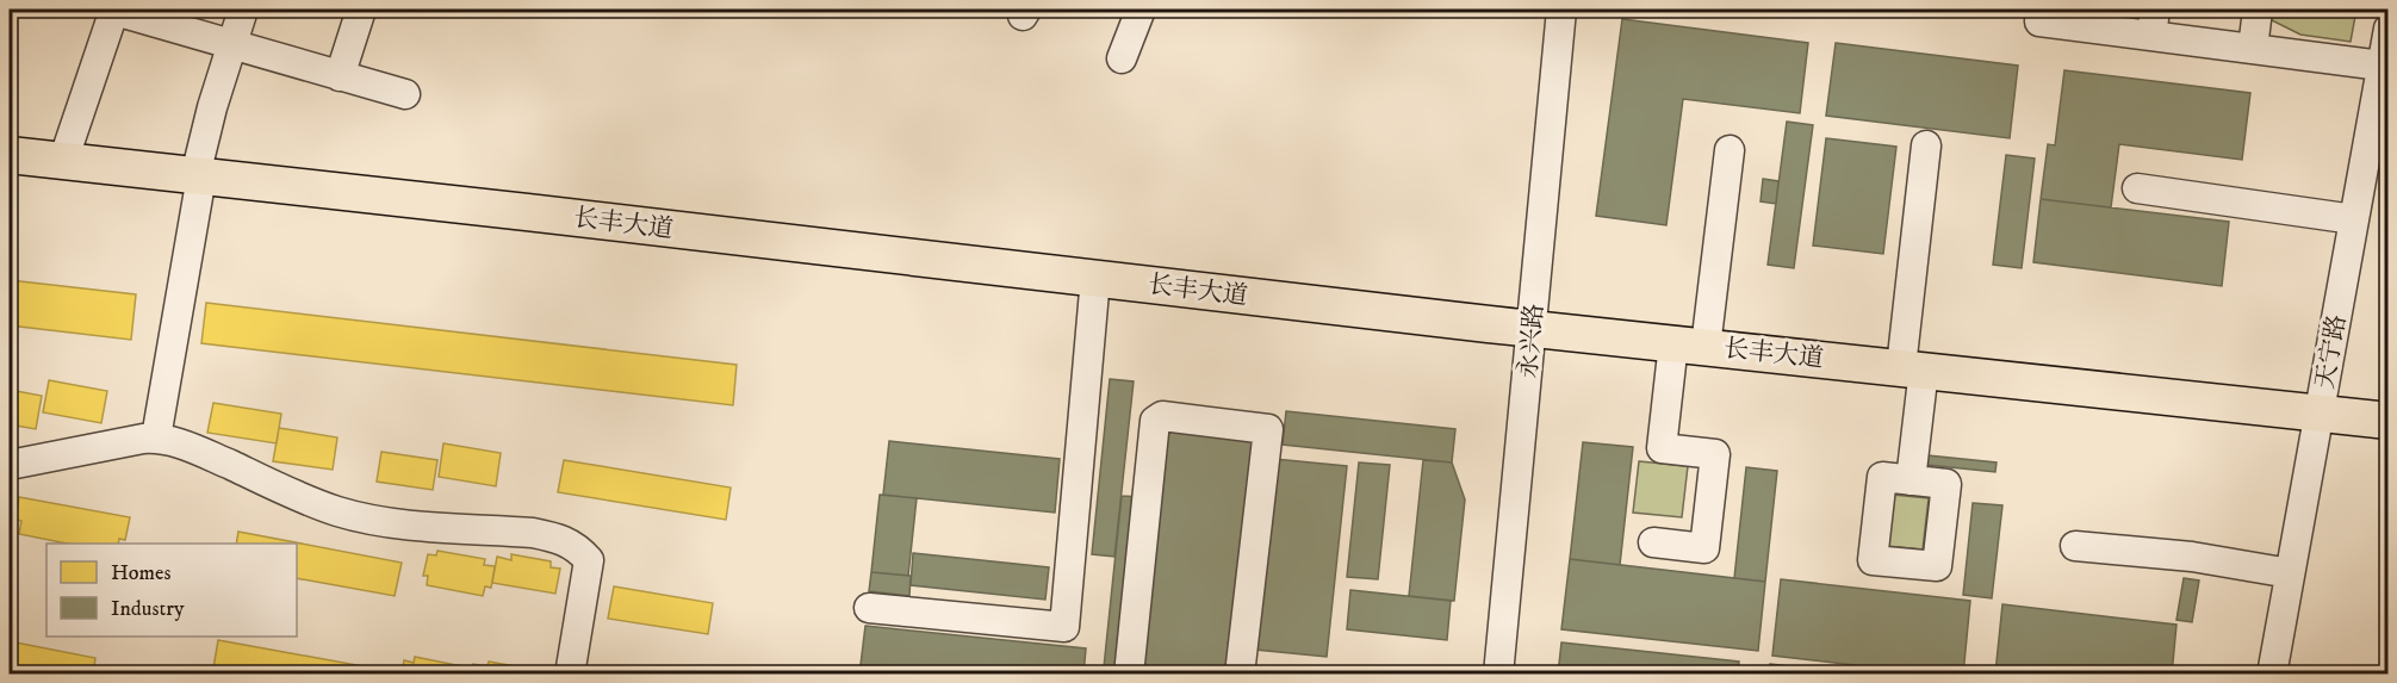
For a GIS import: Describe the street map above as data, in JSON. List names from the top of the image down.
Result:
{
  "streets": {
    "main road": ["长丰大道"],
    "street": ["永兴路", "天宁路"]
  },
  "crossings": [
    ["长丰大道", "永兴路"],
    ["长丰大道", "天宁路"]
  ],
  "legend": ["Homes", "Industry"]
}
